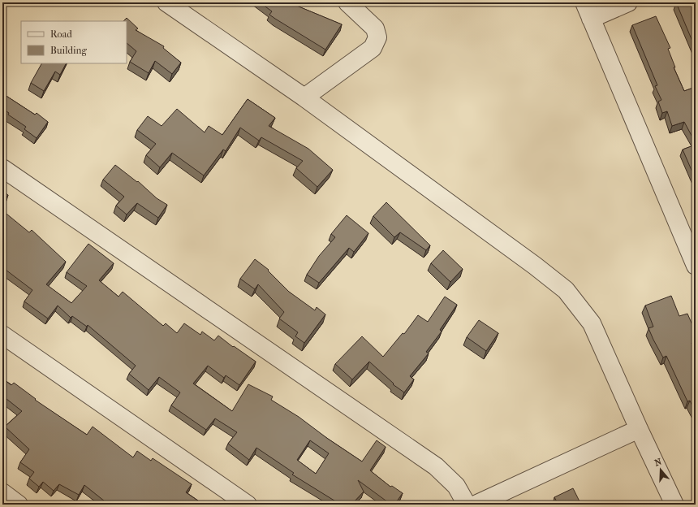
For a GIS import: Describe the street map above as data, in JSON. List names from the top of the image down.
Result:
{
  "legend": ["Road", "Building"],
  "north": "top"
}
